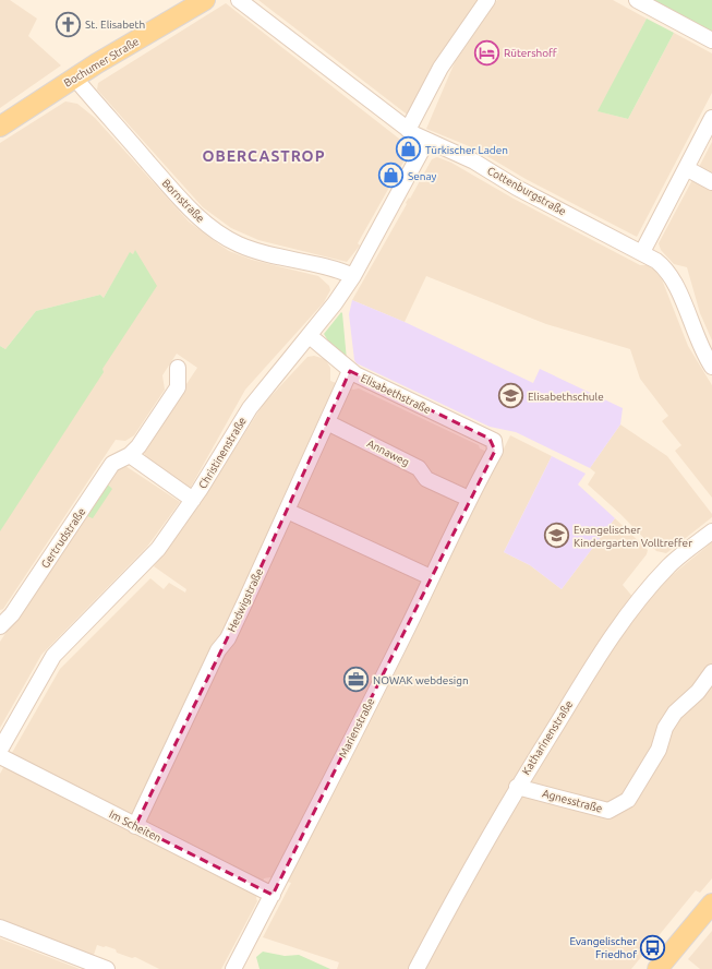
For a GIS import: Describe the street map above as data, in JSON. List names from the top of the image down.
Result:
{
  "streets": {
    "main road": ["Bochumer Straße"],
    "street": [
      "Cottenburgstraße",
      "Bornstraße",
      "Elisabethstraße",
      "Christinenstraße",
      "Annaweg",
      "Gertrudstraße",
      "Hedwigstraße",
      "Marienstraße",
      "Katharinenstraße",
      "Agnesstraße",
      "Im Scheiten"
    ]
  },
  "crossings": [
    ["Bochumer Straße", "Bornstraße"],
    ["Cottenburgstraße", "Christinenstraße"],
    ["Bornstraße", "Christinenstraße"],
    ["Elisabethstraße", "Christinenstraße"],
    ["Elisabethstraße", "Hedwigstraße"],
    ["Elisabethstraße", "Marienstraße"],
    ["Annaweg", "Hedwigstraße"],
    ["Annaweg", "Marienstraße"],
    ["Hedwigstraße", "Im Scheiten"],
    ["Marienstraße", "Im Scheiten"],
    ["Katharinenstraße", "Agnesstraße"]
  ],
  "districts": ["OBERCASTROP"],
  "places": {
    "church": ["St. Elisabeth"],
    "hotel": ["Rütershoff"],
    "shop": ["Türkischer Laden", "Senay"],
    "school or university": ["Elisabethschule", "Evangelischer Kindergarten Volltreffer"],
    "office": ["NOWAK webdesign"],
    "bus stop": ["Evangelischer Friedhof"]
  }
}
